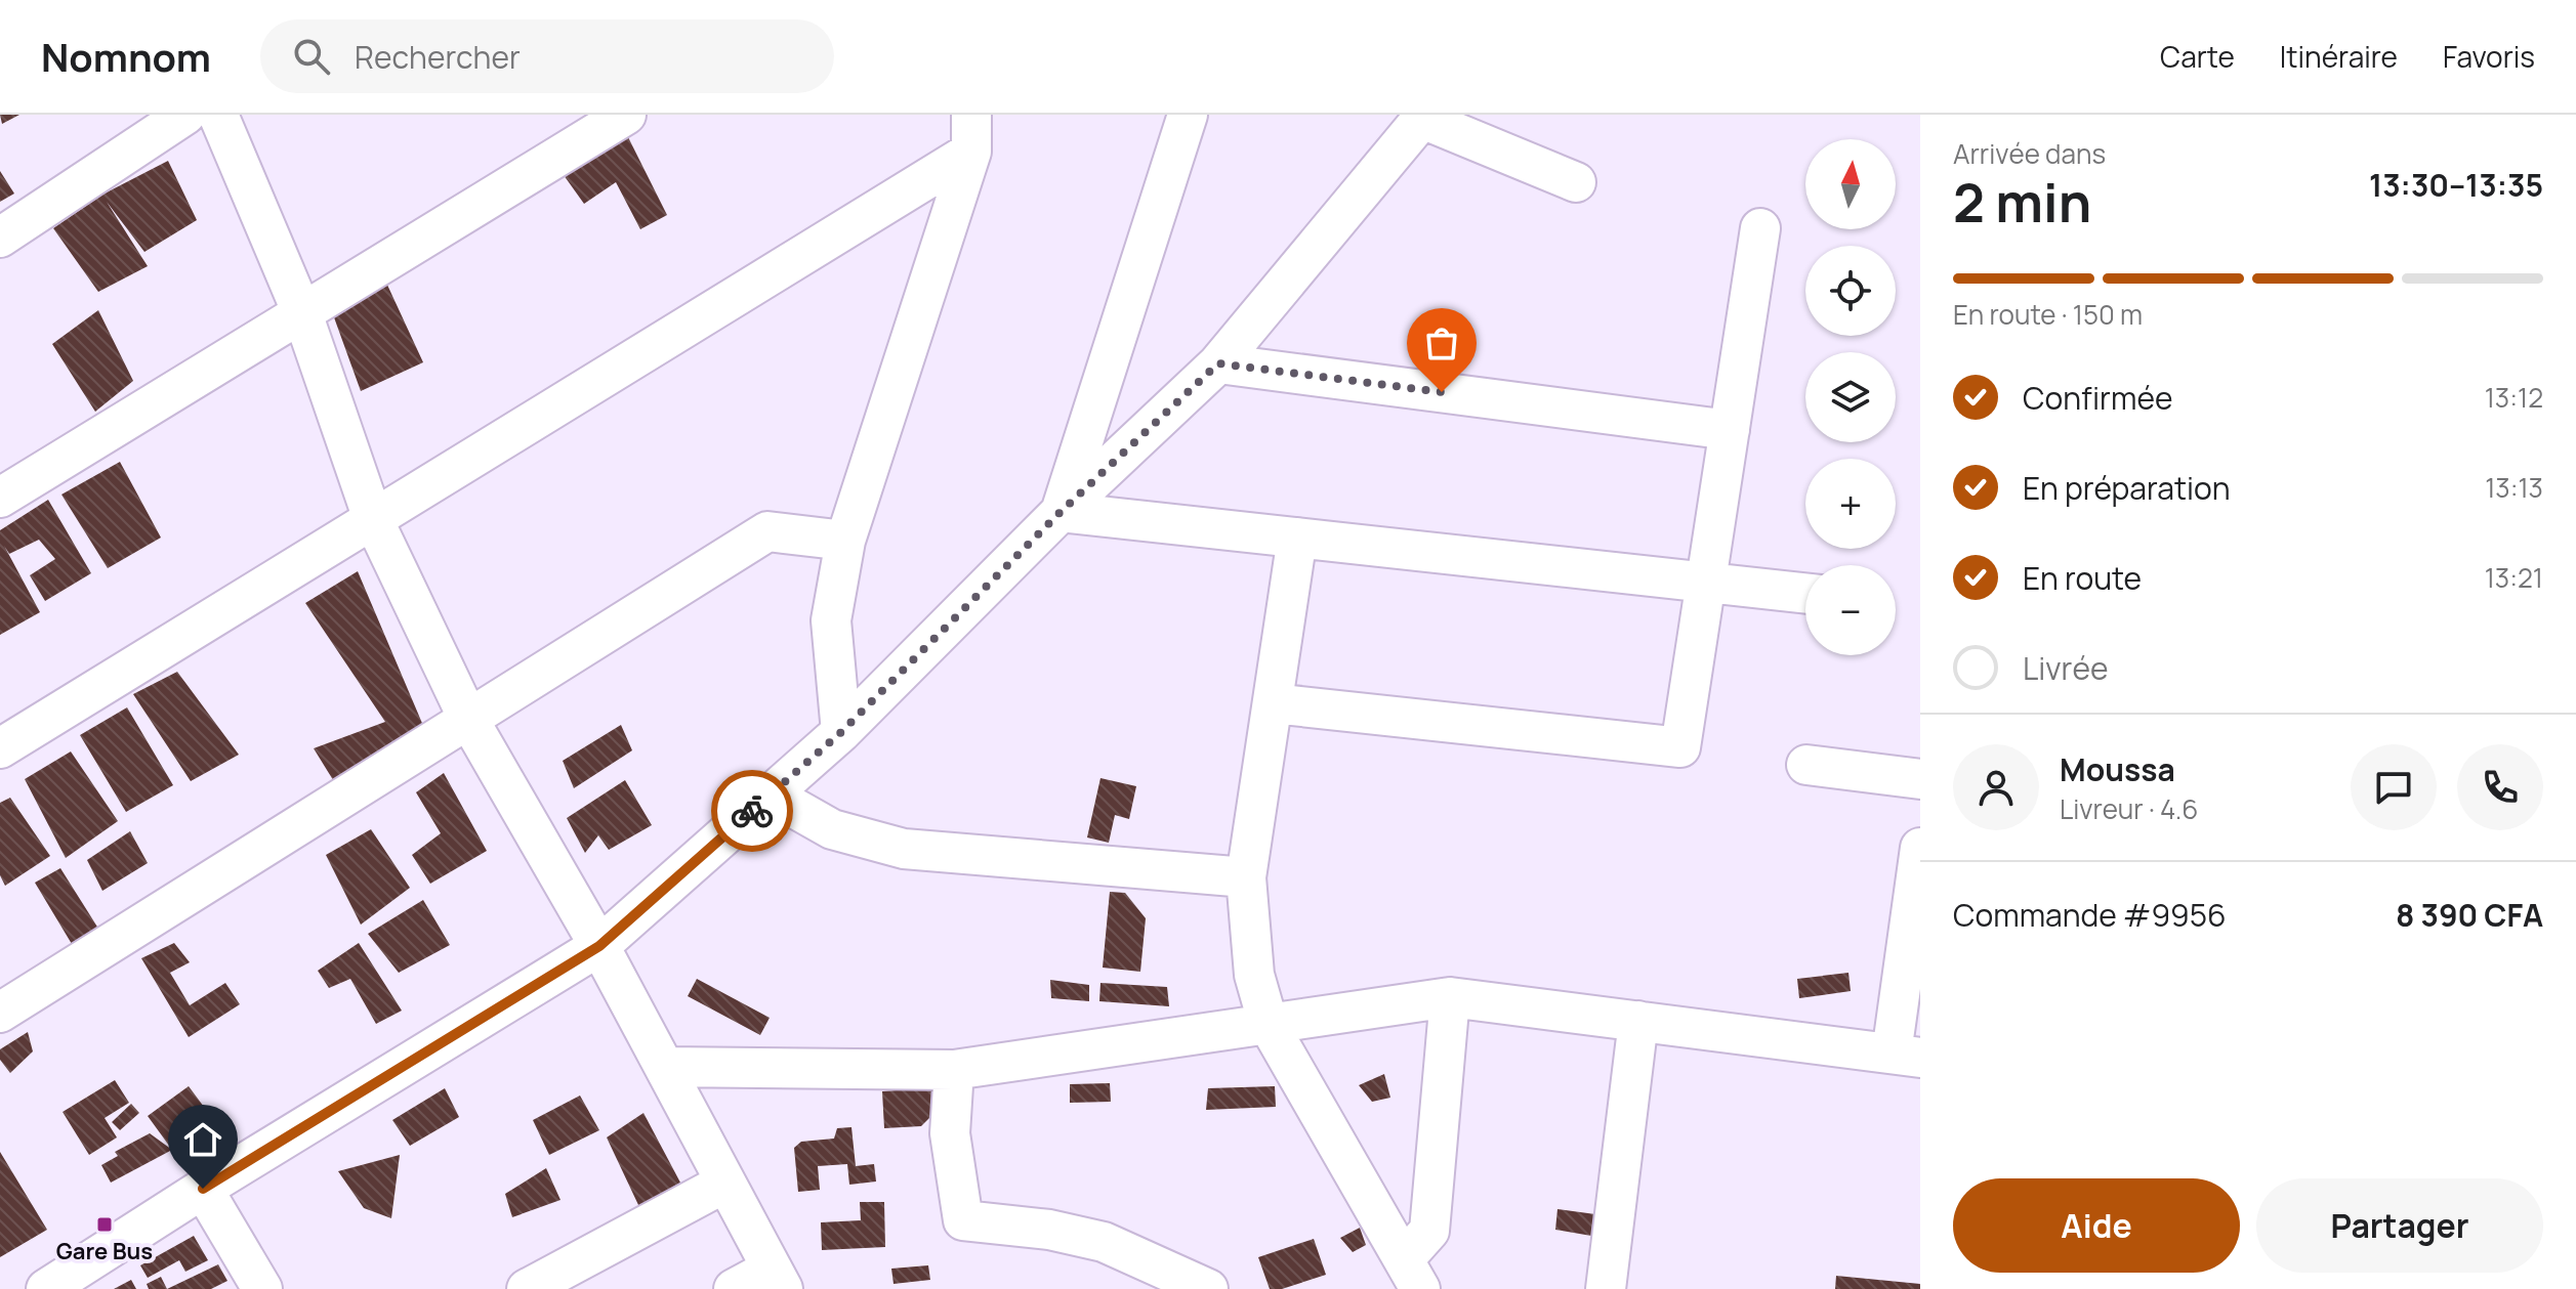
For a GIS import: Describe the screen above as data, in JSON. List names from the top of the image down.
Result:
{
  "places": {
    "transit": ["Gare Bus"]
  },
  "north": "top",
  "page": {
    "header": "Nomnom",
    "search": "Rechercher",
    "nav": ["Carte", "Itinéraire", "Favoris"],
    "heading": ["2 min", "Arrivée dans", "13:30–13:35"],
    "panel": [
      "Moussa",
      "Livreur · 4.6",
      "Commande #9956",
      "8 390 CFA"
    ],
    "map_buttons": ["+", "−"],
    "bar": "En route · 150 m",
    "list": [
      ["Confirmée", "13:12"],
      ["En préparation", "13:13"],
      ["En route", "13:21"],
      "Livrée"
    ],
    "buttons": ["Aide", "Partager"]
  }
}
